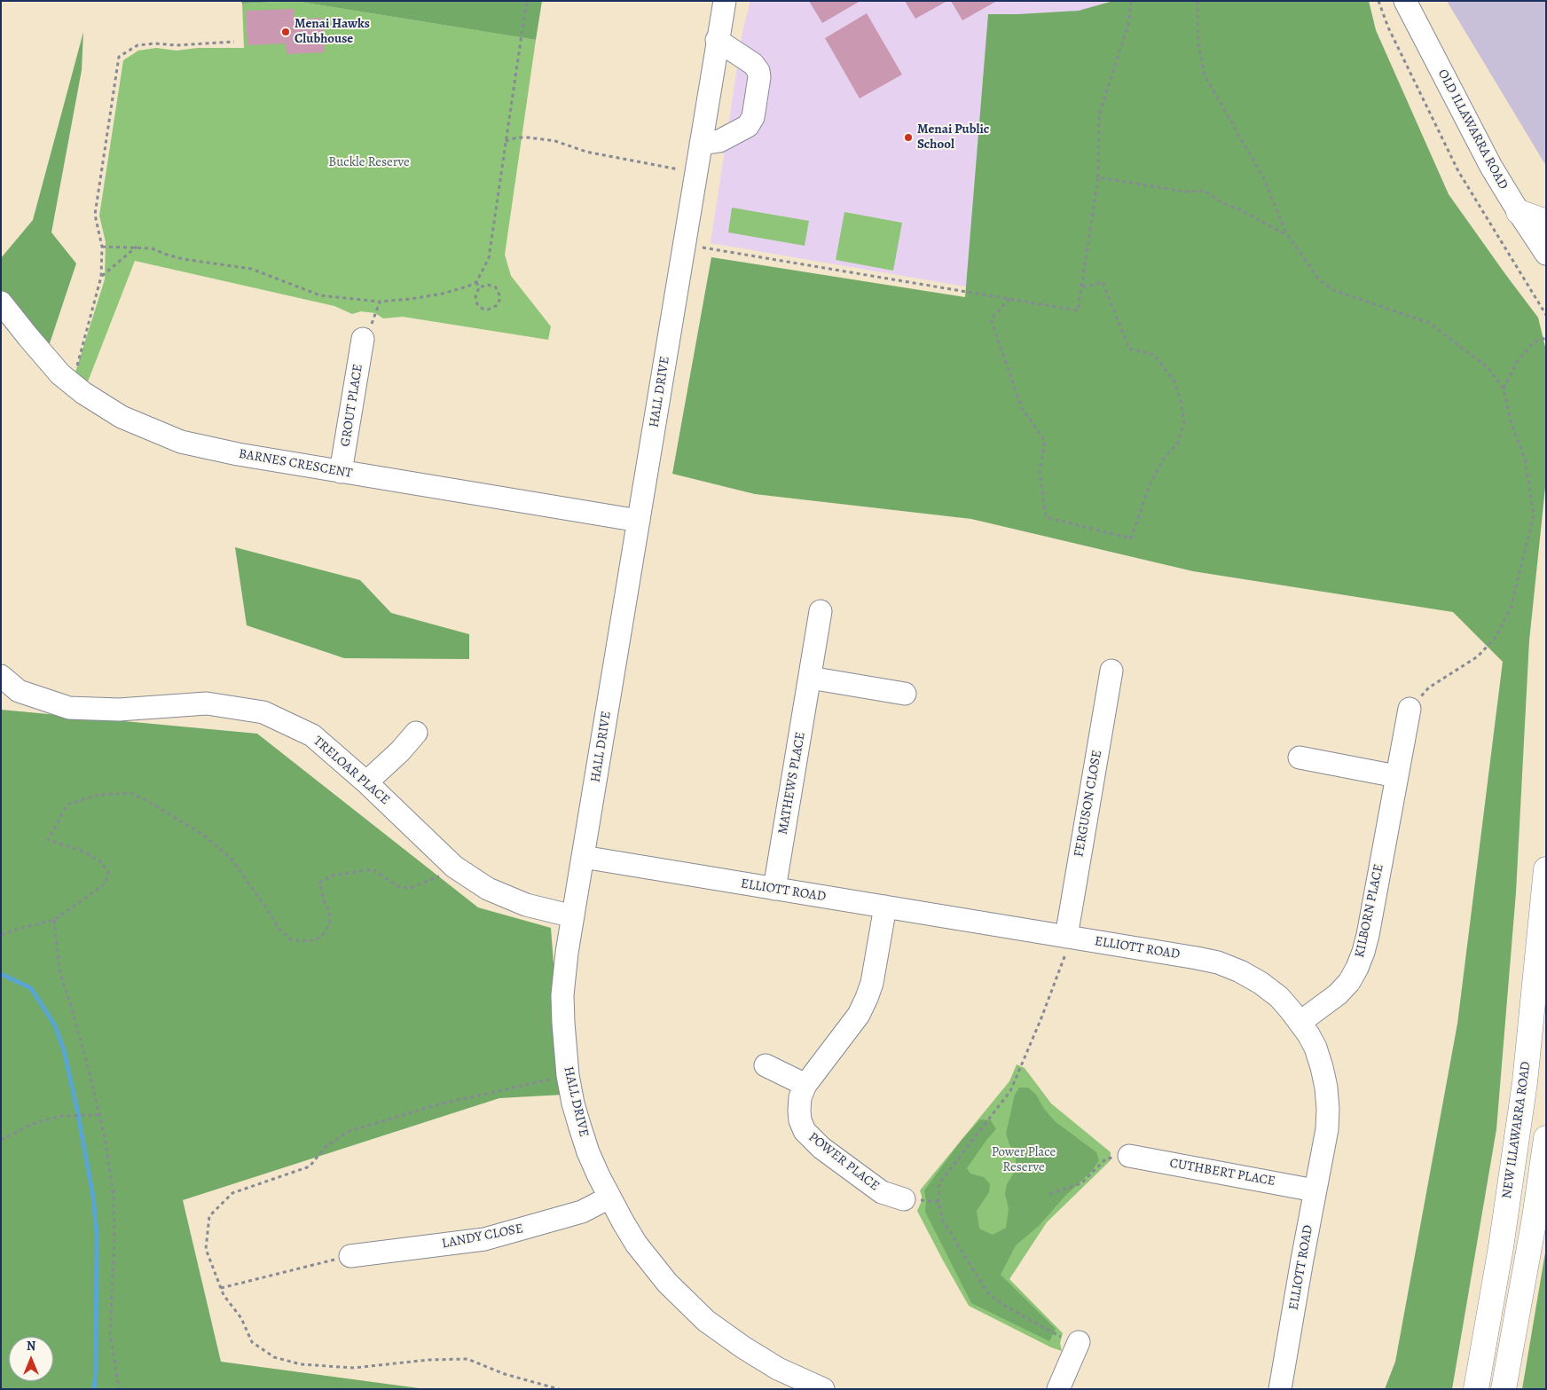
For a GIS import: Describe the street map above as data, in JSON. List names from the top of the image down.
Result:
{
  "streets": {
    "highway": ["NEW ILLAWARRA ROAD"],
    "street": [
      "OLD ILLAWARRA ROAD",
      "HALL DRIVE",
      "GROUT PLACE",
      "BARNES CRESCENT",
      "TRELOAR PLACE",
      "MATHEWS PLACE",
      "FERGUSON CLOSE",
      "ELLIOTT ROAD",
      "KILBORN PLACE",
      "POWER PLACE",
      "CUTHBERT PLACE",
      "LANDY CLOSE"
    ]
  },
  "crossings": [
    ["HALL DRIVE", "BARNES CRESCENT"],
    ["HALL DRIVE", "TRELOAR PLACE"],
    ["HALL DRIVE", "ELLIOTT ROAD"],
    ["HALL DRIVE", "LANDY CLOSE"],
    ["GROUT PLACE", "BARNES CRESCENT"],
    ["MATHEWS PLACE", "ELLIOTT ROAD"],
    ["FERGUSON CLOSE", "ELLIOTT ROAD"],
    ["ELLIOTT ROAD", "KILBORN PLACE"],
    ["ELLIOTT ROAD", "POWER PLACE"],
    ["ELLIOTT ROAD", "CUTHBERT PLACE"]
  ],
  "parks": ["Buckle Reserve", "Power Place Reserve"],
  "places": ["Menai Hawks Clubhouse", "Menai Public School"],
  "north": "top"
}
